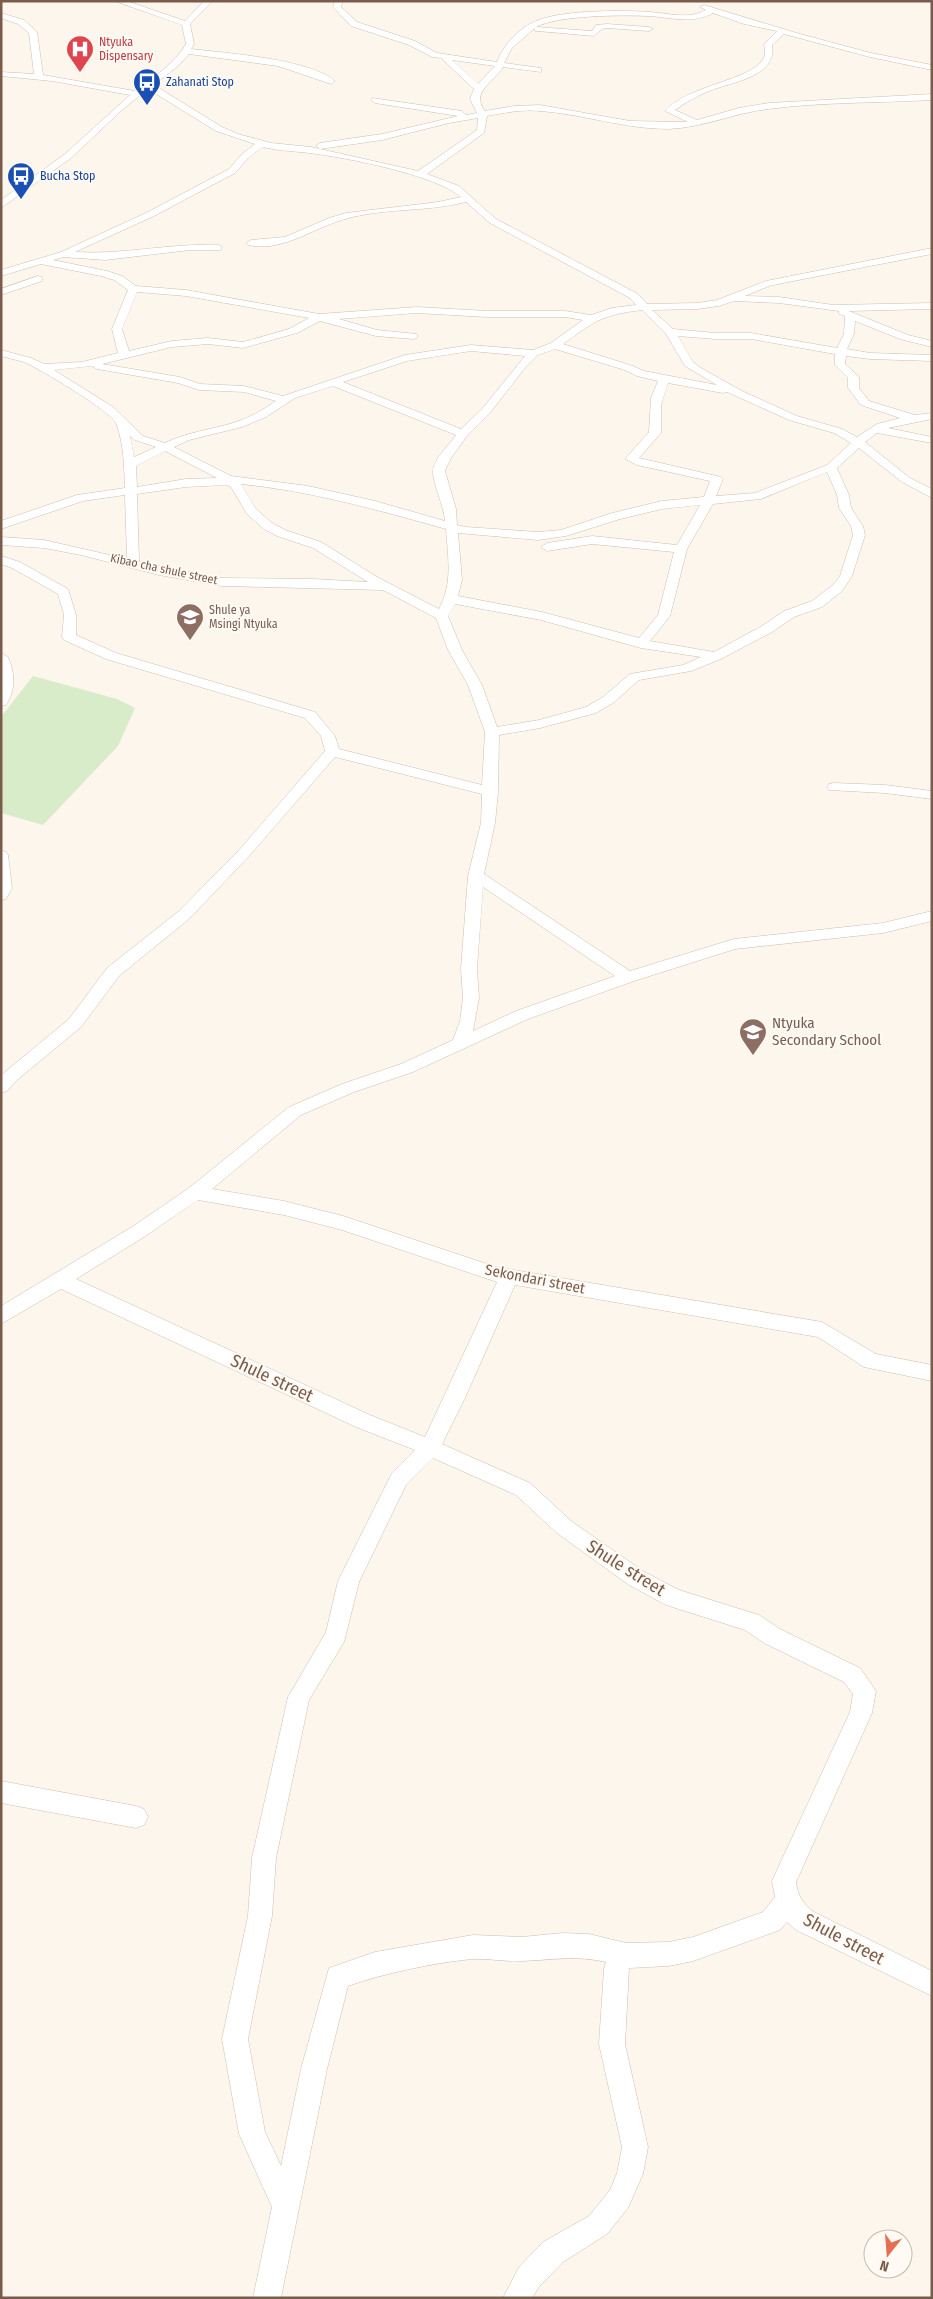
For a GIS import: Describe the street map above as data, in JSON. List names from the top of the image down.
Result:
{
  "streets": {
    "street": ["Kibao cha shule street", "Sekondari street", "Shule street"]
  },
  "places": {
    "hospital": ["Ntyuka Dispensary"],
    "bus stop": ["Zahanati Stop", "Bucha Stop"],
    "school or university": ["Shule ya Msingi Ntyuka", "Ntyuka Secondary School"]
  },
  "north": "bottom"
}
